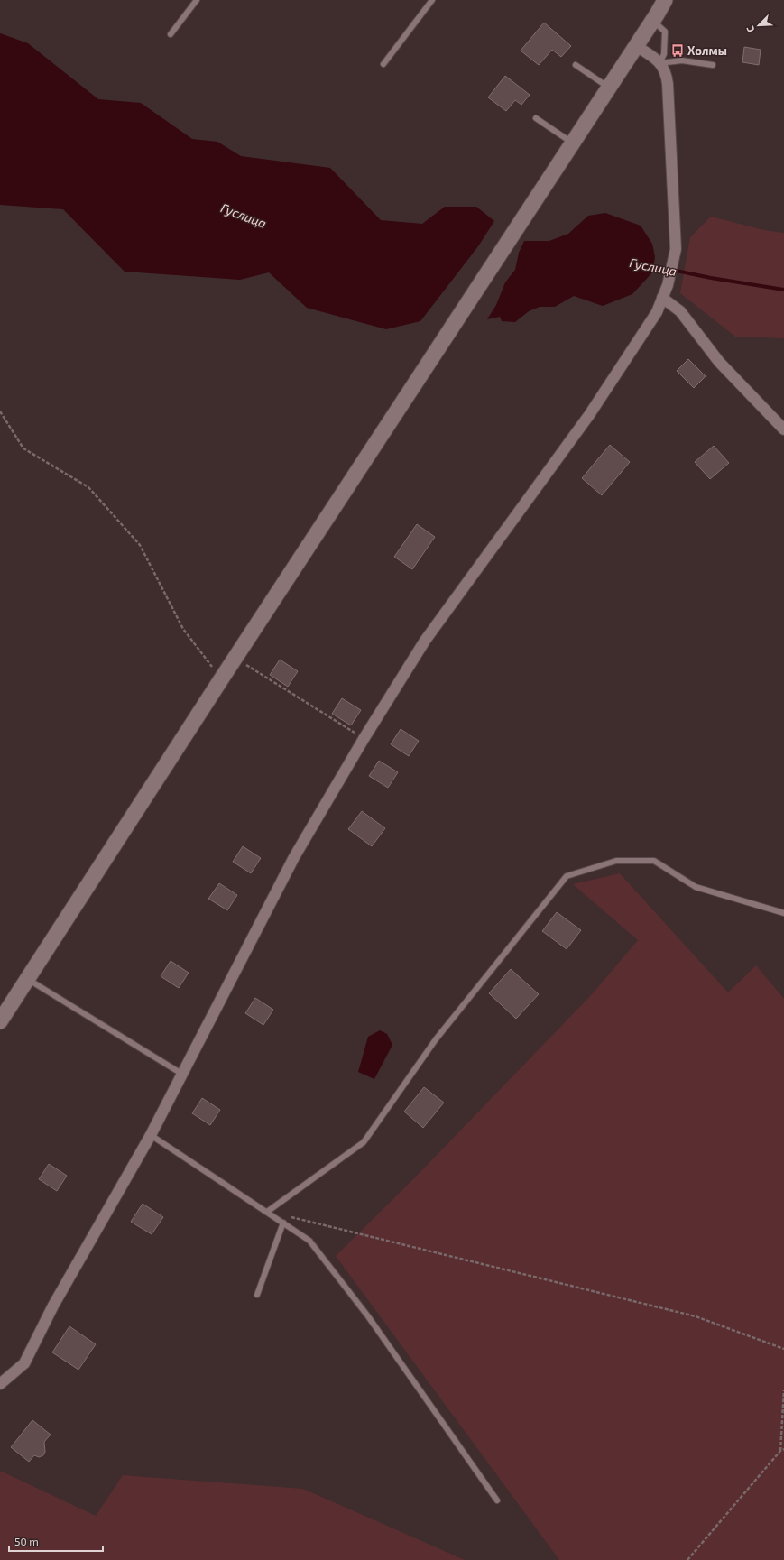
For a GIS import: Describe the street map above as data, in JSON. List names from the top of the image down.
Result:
{
  "water": ["Гуслица"],
  "places": {
    "bus stop": ["Холмы"]
  },
  "scale_bar": "50 m",
  "north": "bottom left"
}
